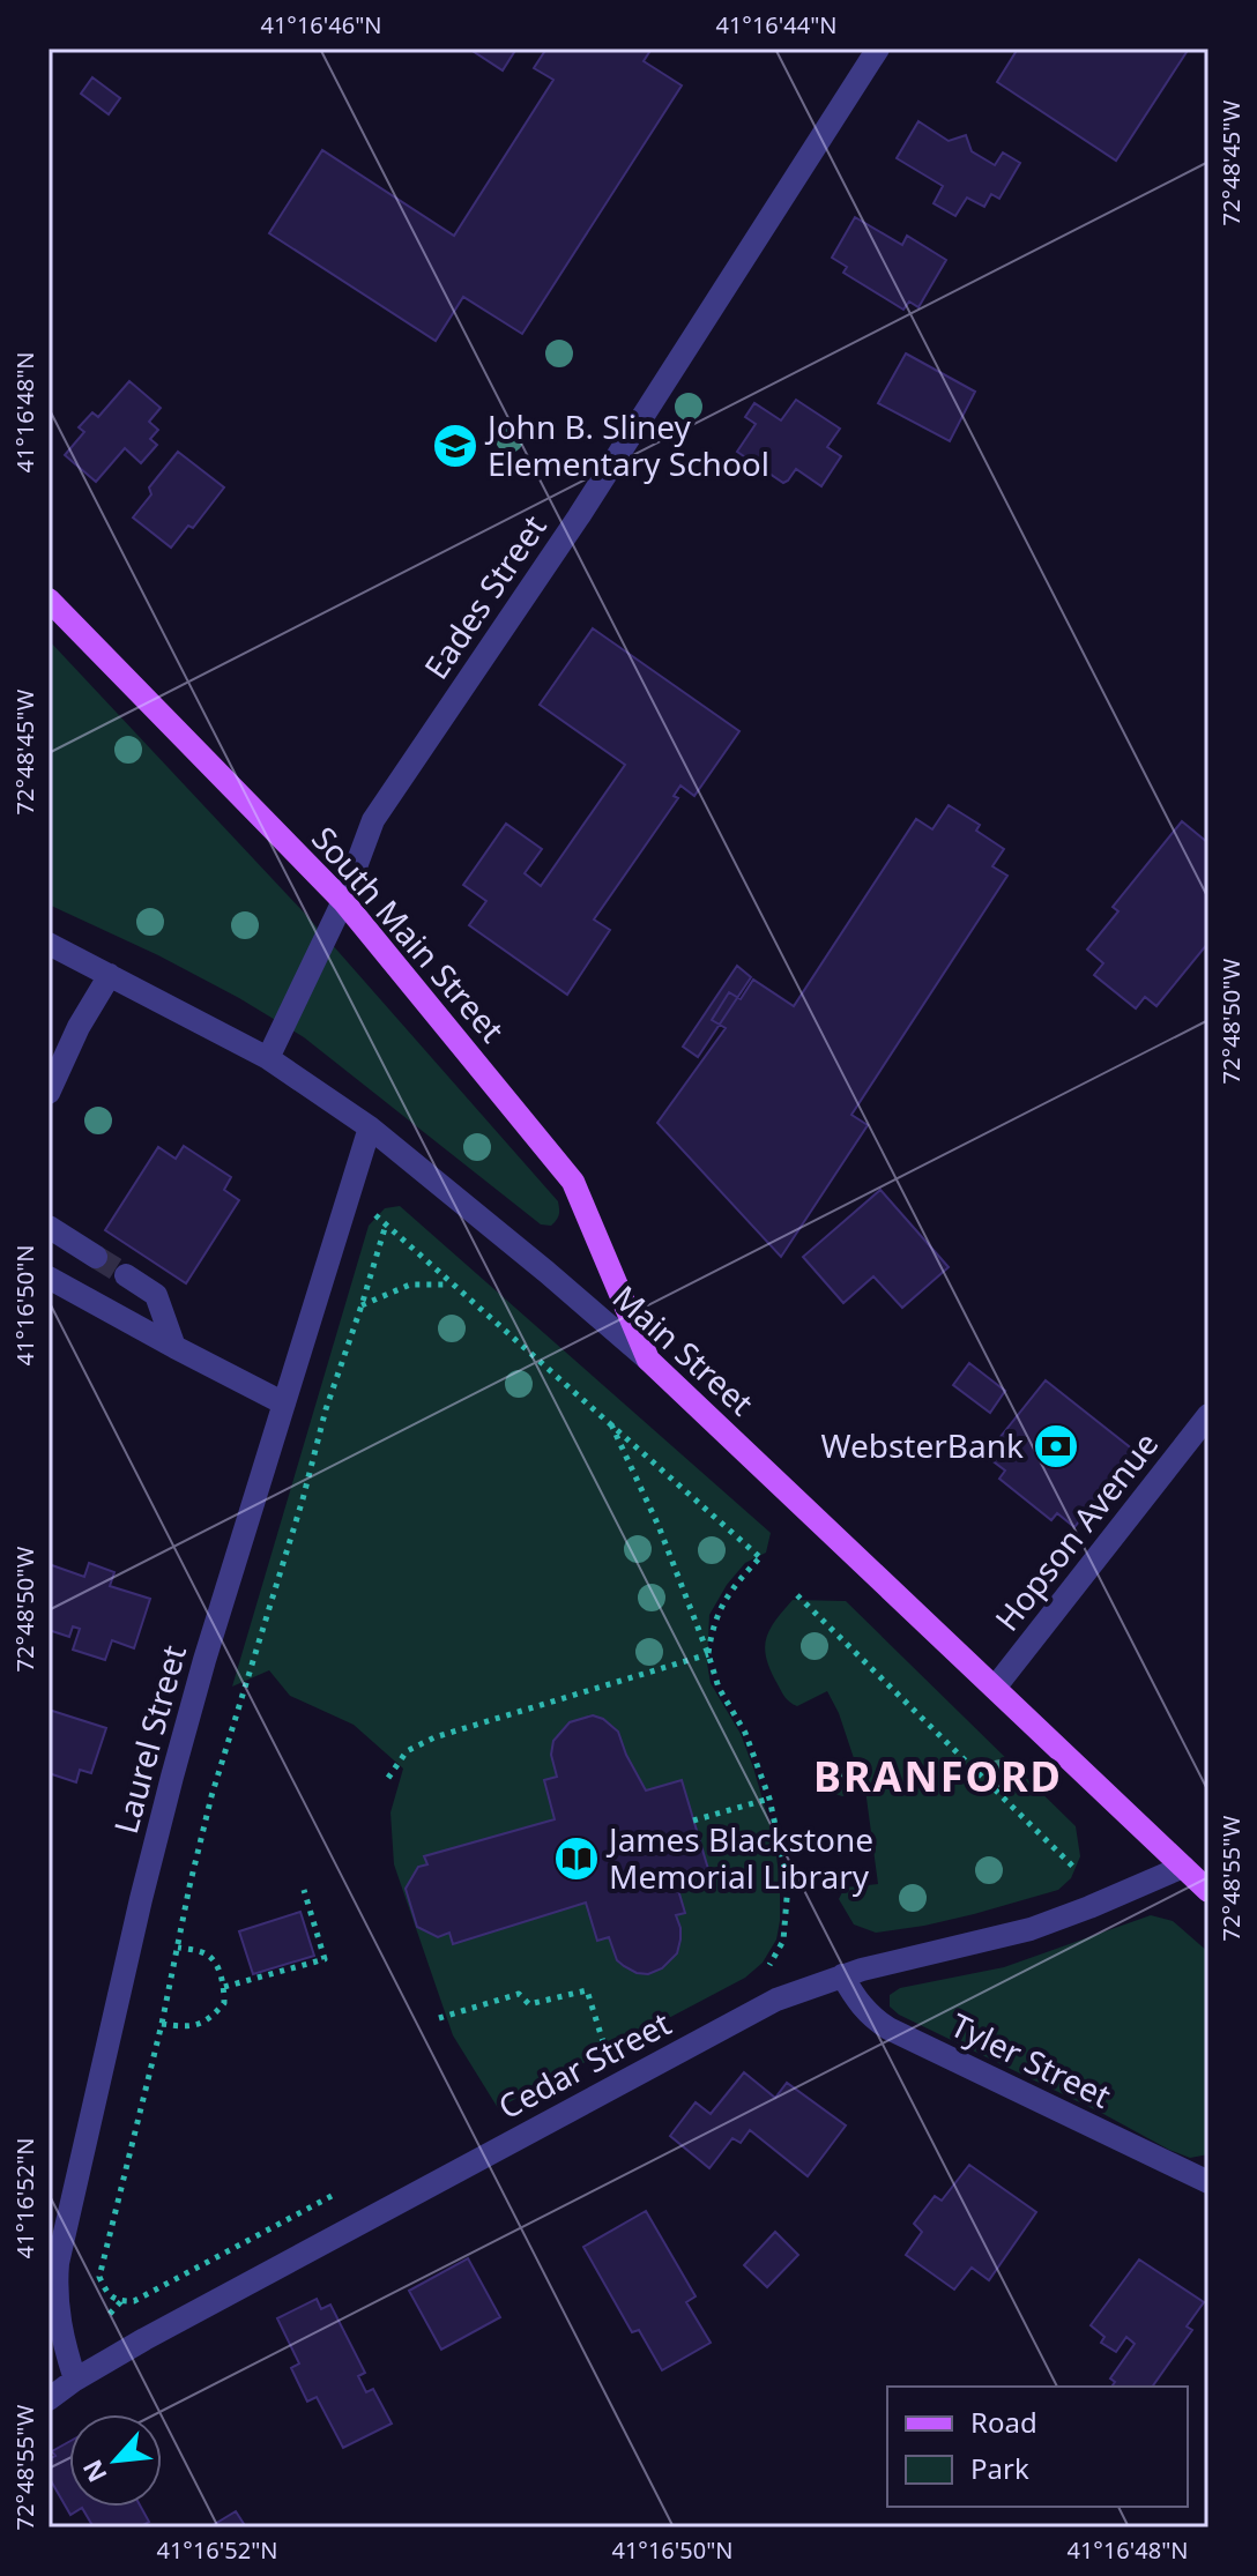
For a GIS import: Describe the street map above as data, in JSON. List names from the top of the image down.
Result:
{
  "streets": {
    "main road": ["South Main Street", "Main Street"],
    "street": [
      "Eades Street",
      "Hopson Avenue",
      "Laurel Street",
      "Tyler Street",
      "Cedar Street"
    ]
  },
  "crossings": [
    ["Eades Street", "South Main Street"],
    ["Eades Street", "Main Street"],
    ["South Main Street", "Main Street"],
    ["Main Street", "Hopson Avenue"],
    ["Main Street", "Laurel Street"],
    ["Main Street", "Cedar Street"],
    ["Laurel Street", "Cedar Street"],
    ["Tyler Street", "Cedar Street"]
  ],
  "districts": ["BRANFORD"],
  "places": {
    "school or university": ["John B. Sliney Elementary School"],
    "bank": ["WebsterBank"],
    "library": ["James Blackstone Memorial Library"]
  },
  "legend": ["Road", "Park"],
  "north": "bottom left",
  "coordinates": [
    "41°16'46\"N",
    "41°16'44\"N",
    "72°48'45\"W",
    "41°16'48\"N",
    "72°48'50\"W",
    "41°16'50\"N",
    "72°48'55\"W",
    "41°16'52\"N"
  ]
}
